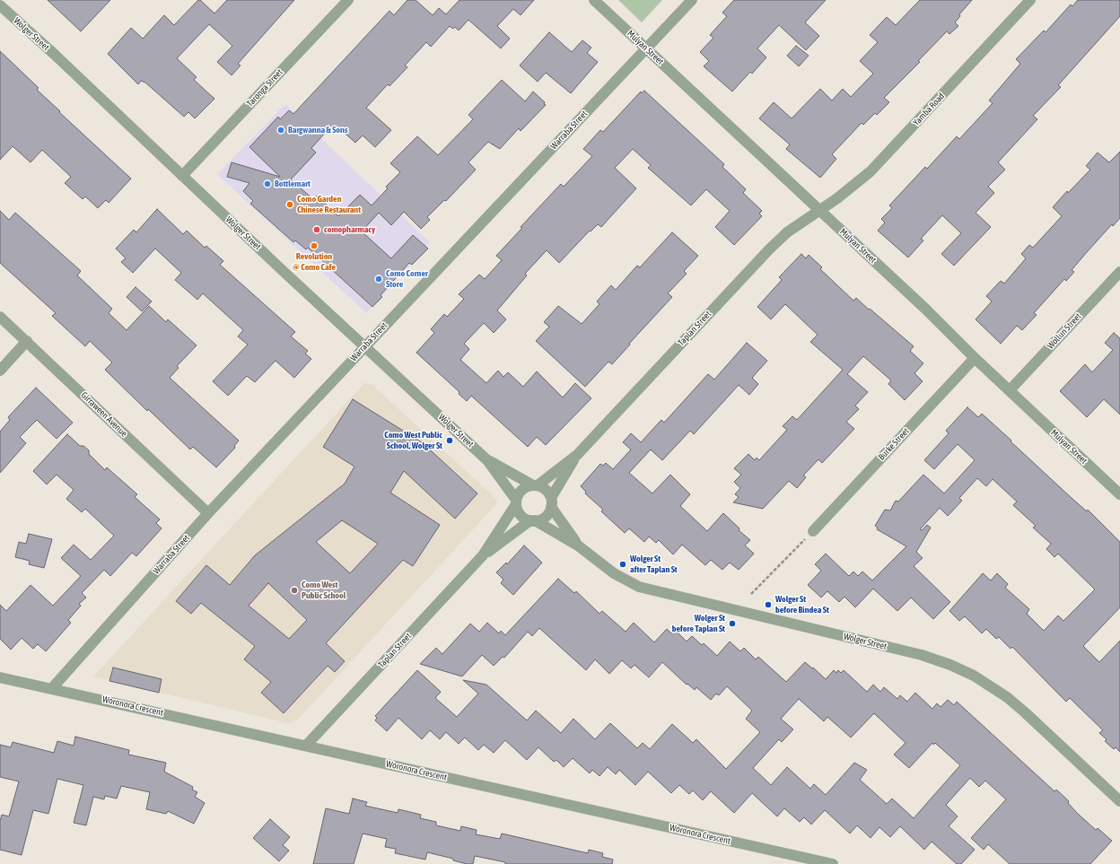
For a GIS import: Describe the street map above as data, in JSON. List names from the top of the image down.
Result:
{
  "streets": {
    "street": [
      "Wolger Street",
      "Mulyan Street",
      "Taronga Street",
      "Yamba Road",
      "Warraba Street",
      "Taplan Street",
      "Wollun Street",
      "Girraween Avenue",
      "Burke Street",
      "Woronora Crescent"
    ]
  },
  "crossings": [
    ["Wolger Street", "Taronga Street"],
    ["Wolger Street", "Warraba Street"],
    ["Wolger Street", "Taplan Street"],
    ["Mulyan Street", "Yamba Road"],
    ["Mulyan Street", "Warraba Street"],
    ["Mulyan Street", "Taplan Street"],
    ["Mulyan Street", "Wollun Street"],
    ["Mulyan Street", "Burke Street"],
    ["Yamba Road", "Taplan Street"],
    ["Warraba Street", "Girraween Avenue"],
    ["Warraba Street", "Woronora Crescent"],
    ["Taplan Street", "Woronora Crescent"]
  ],
  "places": [
    "Bargwanna & Sons",
    "Bottlemart",
    "Como Garden Chinese Restaurant",
    "comopharmacy",
    "Revolution @ Como Cafe",
    "Como Corner Store",
    "Como West Public School, Wolger St",
    "Wolger St after Taplan St",
    "Como West Public School",
    "Wolger St before Bindea St",
    "Wolger St before Taplan St"
  ]
}
